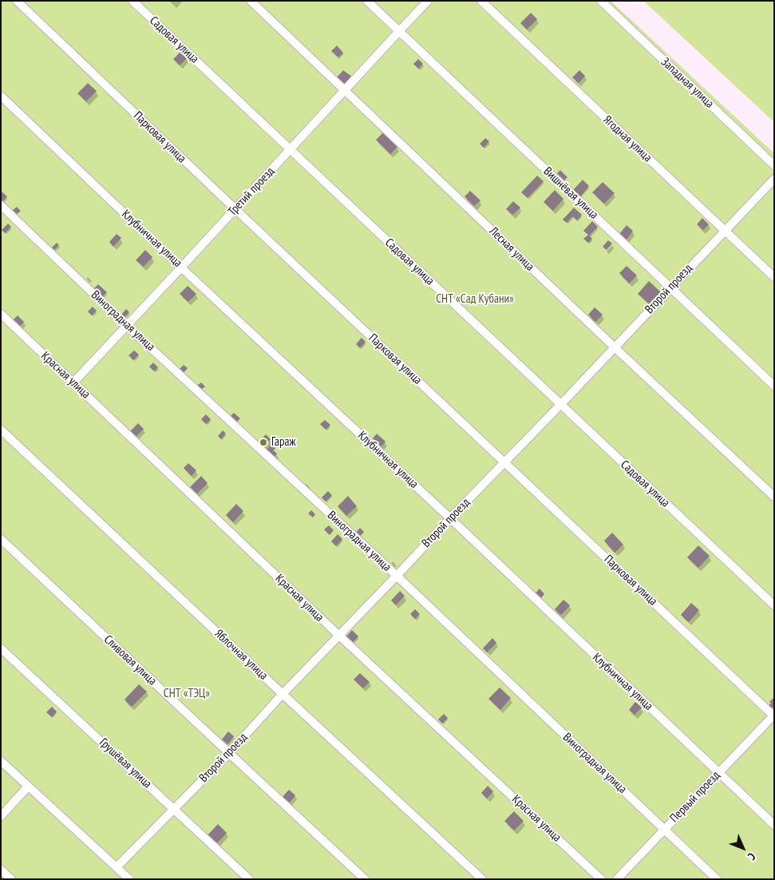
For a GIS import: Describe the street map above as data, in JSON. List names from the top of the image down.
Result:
{
  "streets": {
    "street": [
      "Садовая улица",
      "Западная улица",
      "Парковая улица",
      "Ягодная улица",
      "Третий проезд",
      "Вишнёвая улица",
      "Клубничная улица",
      "Лесная улица",
      "Второй проезд",
      "Виноградная улица",
      "Красная улица",
      "Яблочная улица",
      "Сливовая улица",
      "Грушёвая улица",
      "Первый проезд"
    ]
  },
  "crossings": [
    ["Садовая улица", "Третий проезд"],
    ["Садовая улица", "Второй проезд"],
    ["Парковая улица", "Третий проезд"],
    ["Парковая улица", "Второй проезд"],
    ["Парковая улица", "Первый проезд"],
    ["Ягодная улица", "Второй проезд"],
    ["Третий проезд", "Вишнёвая улица"],
    ["Третий проезд", "Клубничная улица"],
    ["Третий проезд", "Лесная улица"],
    ["Третий проезд", "Виноградная улица"],
    ["Третий проезд", "Красная улица"],
    ["Вишнёвая улица", "Второй проезд"],
    ["Клубничная улица", "Второй проезд"],
    ["Клубничная улица", "Первый проезд"],
    ["Лесная улица", "Второй проезд"],
    ["Второй проезд", "Виноградная улица"],
    ["Второй проезд", "Красная улица"],
    ["Второй проезд", "Яблочная улица"],
    ["Второй проезд", "Сливовая улица"],
    ["Второй проезд", "Грушёвая улица"],
    ["Виноградная улица", "Первый проезд"]
  ],
  "parks": ["СНТ «Сад Кубани»", "СНТ «ТЭЦ»"],
  "places": ["Гараж"],
  "north": "bottom right"
}
